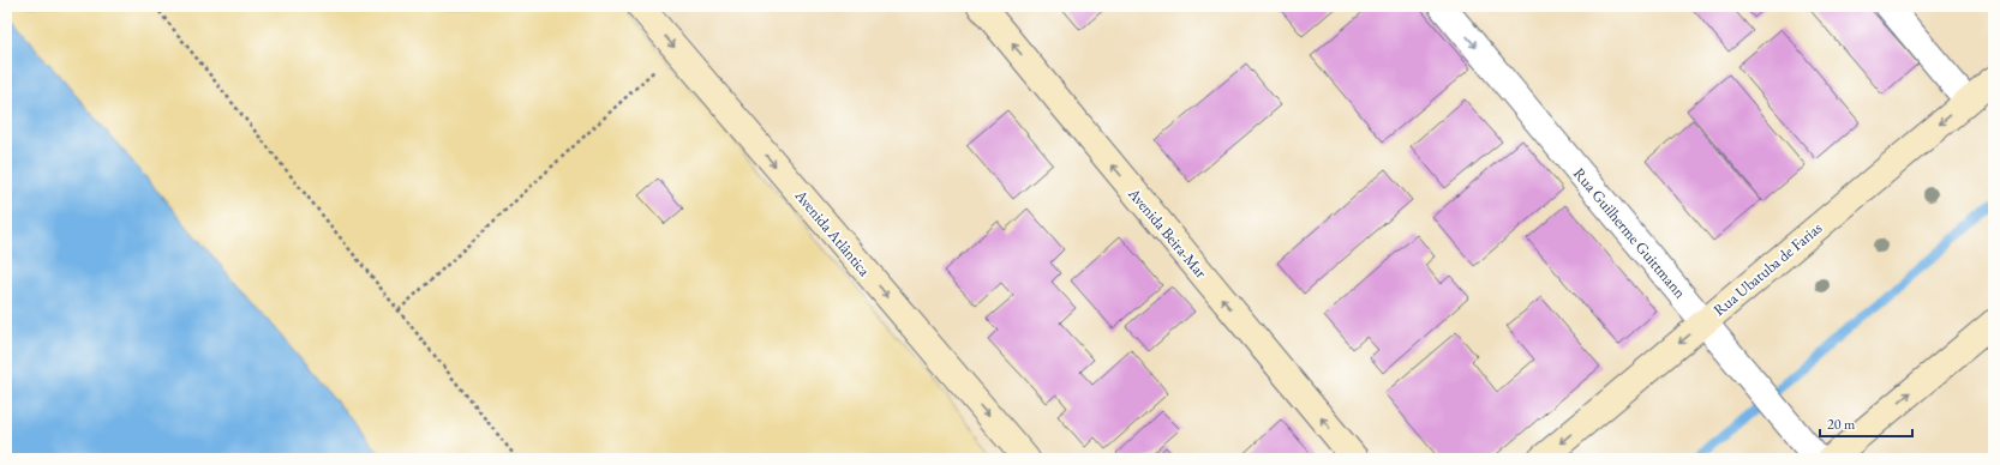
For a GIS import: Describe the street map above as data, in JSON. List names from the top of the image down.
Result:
{
  "streets": {
    "main road": ["Avenida Atlântica", "Avenida Beira-Mar", "Rua Ubatuba de Farias"],
    "street": ["Rua Guilherme Guittmann"]
  },
  "crossings": [
    ["Rua Guilherme Guittmann", "Rua Ubatuba de Farias"]
  ],
  "one_way": ["Avenida Atlântica", "Avenida Beira-Mar", "Rua Guilherme Guittmann"],
  "scale_bar": "20 m"
}
